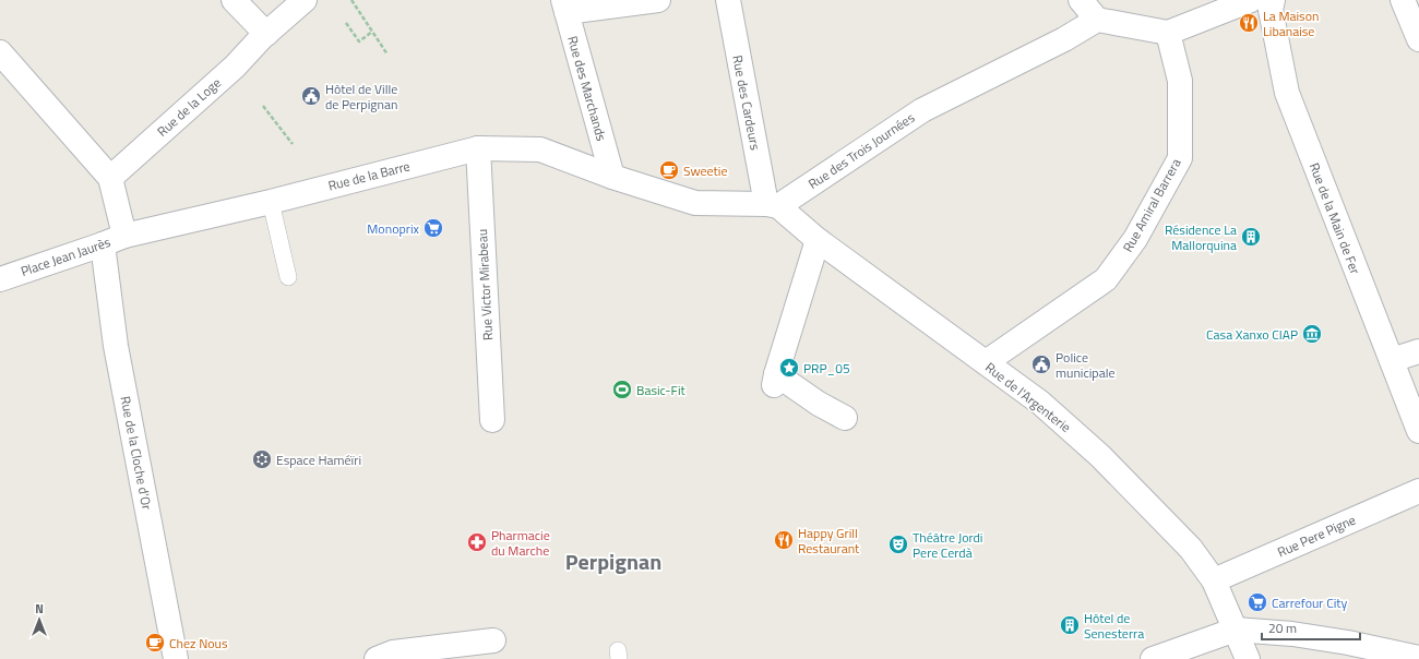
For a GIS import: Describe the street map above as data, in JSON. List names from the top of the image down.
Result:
{
  "streets": {
    "street": [
      "Rue des Marchands",
      "Rue des Cardeurs",
      "Rue de la Loge",
      "Rue des Trois Journées",
      "Rue de la Barre",
      "Rue Amiral Barrera",
      "Rue de la Main de Fer",
      "Place Jean Jaurès",
      "Rue Victor Mirabeau",
      "Rue de l'Argenterie",
      "Rue de la Cloche d'Or",
      "Rue Pere Pigne"
    ]
  },
  "crossings": [
    ["Rue des Marchands", "Rue de la Barre"],
    ["Rue des Cardeurs", "Rue des Trois Journées"],
    ["Rue des Cardeurs", "Rue de l'Argenterie"],
    ["Rue de la Loge", "Place Jean Jaurès"],
    ["Rue des Trois Journées", "Rue de l'Argenterie"],
    ["Rue de la Barre", "Place Jean Jaurès"],
    ["Rue de la Barre", "Rue Victor Mirabeau"],
    ["Rue Amiral Barrera", "Rue de l'Argenterie"],
    ["Place Jean Jaurès", "Rue de la Cloche d'Or"],
    ["Rue de l'Argenterie", "Rue Pere Pigne"]
  ],
  "districts": ["Perpignan"],
  "places": {
    "restaurant": ["La Maison Libanaise", "Happy Grill Restaurant"],
    "public building": ["Hôtel de Ville de Perpignan", "Police municipale"],
    "cafe": ["Sweetie", "Chez Nous"],
    "supermarket": ["Monoprix", "Carrefour City"],
    "building": ["Résidence La Mallorquina", "Hôtel de Senesterra"],
    "museum": ["Casa Xanxo CIAP"],
    "place": ["PRP_05"],
    "sports": ["Basic-Fit"],
    "synagogue": ["Espace Haméïri"],
    "pharmacy": ["Pharmacie du Marche"],
    "theatre": ["Théâtre Jordi Pere Cerdà"]
  },
  "scale_bar": "20 m",
  "north": "top"
}
